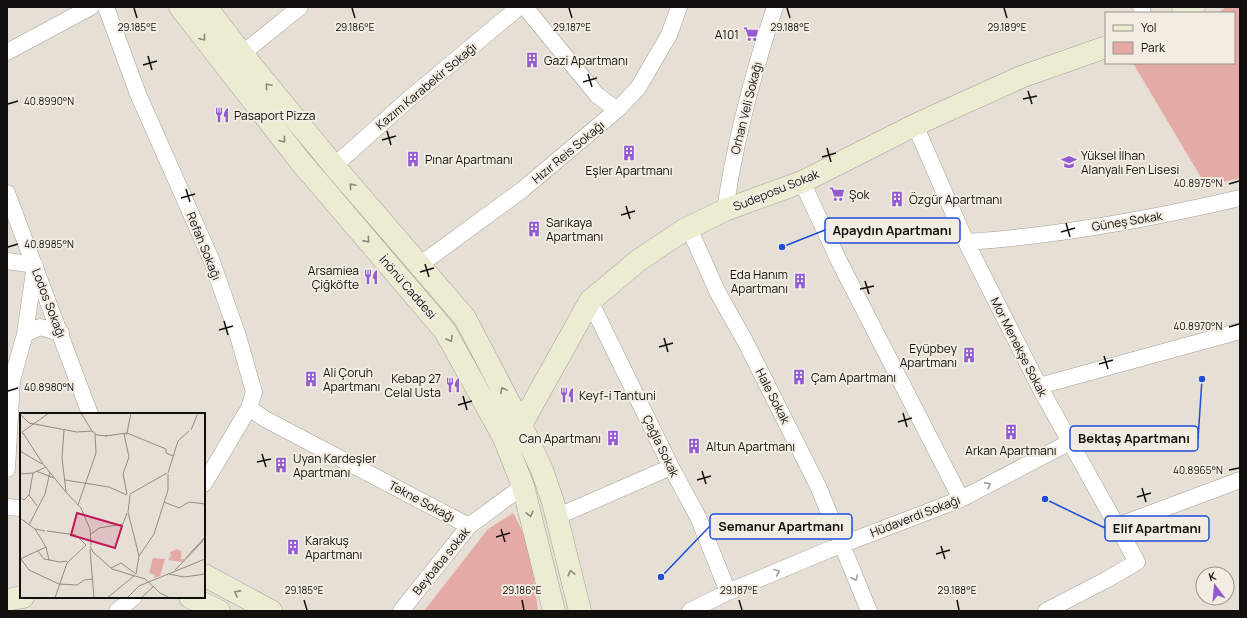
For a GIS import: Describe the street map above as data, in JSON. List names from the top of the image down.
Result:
{
  "streets": {
    "street": [
      "Kazım Karabekir Sokağı",
      "Orhan Veli Sokağı",
      "Hızır Reis Sokağı",
      "Sudeposu Sokak",
      "Güneş Sokak",
      "Refah Sokağı",
      "İnönü Caddesi",
      "Lodos Sokağı",
      "Mor Menekşe Sokak",
      "Hale Sokak",
      "Çağla Sokak",
      "Tekne Sokağı",
      "Hüdaverdi Sokağı",
      "Beybaba sokak"
    ]
  },
  "crossings": [
    ["Kazım Karabekir Sokağı", "İnönü Caddesi"],
    ["Orhan Veli Sokağı", "Sudeposu Sokak"],
    ["Hızır Reis Sokağı", "İnönü Caddesi"],
    ["Sudeposu Sokak", "İnönü Caddesi"],
    ["Sudeposu Sokak", "Mor Menekşe Sokak"],
    ["Sudeposu Sokak", "Hale Sokak"],
    ["Sudeposu Sokak", "Çağla Sokak"],
    ["Güneş Sokak", "Mor Menekşe Sokak"],
    ["Refah Sokağı", "Tekne Sokağı"],
    ["İnönü Caddesi", "Beybaba sokak"],
    ["Mor Menekşe Sokak", "Hüdaverdi Sokağı"],
    ["Hale Sokak", "Hüdaverdi Sokağı"],
    ["Çağla Sokak", "Hüdaverdi Sokağı"],
    ["Tekne Sokağı", "Beybaba sokak"]
  ],
  "one_way": ["Hüdaverdi Sokağı"],
  "places": {
    "supermarket": ["A101", "Şok"],
    "building": [
      "Gazi Apartmanı",
      "Eşler Apartmanı",
      "Pınar Apartmanı",
      "Özgür Apartmanı",
      "Sarıkaya Apartmanı",
      "Eda Hanım Apartmanı",
      "Eyüpbey Apartmanı",
      "Çam Apartmanı",
      "Ali Çoruh Apartmanı",
      "Arkan Apartmanı",
      "Can Apartmanı",
      "Altun Apartmanı",
      "Uyan Kardeşler Apartmanı",
      "Karakuş Apartmanı"
    ],
    "restaurant": [
      "Pasaport Pizza",
      "Arsamiea Çiğköfte",
      "Kebap 27 Celal Usta",
      "Keyf-i Tantuni"
    ],
    "school or university": ["Yüksel İlhan Alanyalı Fen Lisesi"],
    "other": [
      "Apaydın Apartmanı",
      "Bektaş Apartmanı",
      "Elif Apartmanı",
      "Semanur Apartmanı"
    ]
  },
  "legend": ["Yol", "Park"],
  "north": "top",
  "coordinates": [
    "29.185°E",
    "29.186°E",
    "29.187°E",
    "29.188°E",
    "29.189°E",
    "40.8990°N",
    "40.8975°N",
    "40.8985°N",
    "40.8970°N",
    "40.8980°N",
    "40.8965°N"
  ]
}
